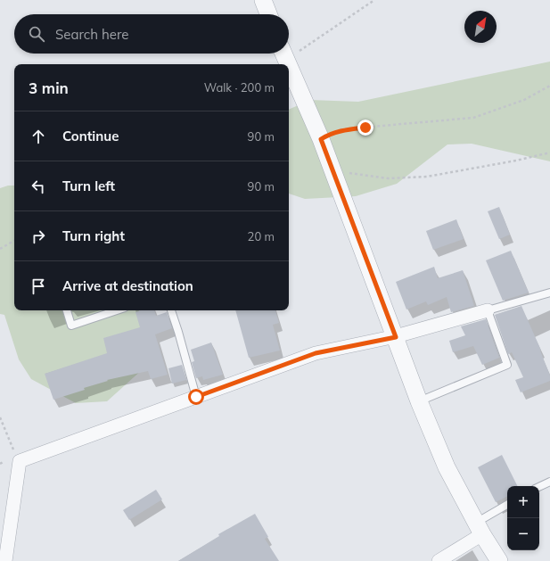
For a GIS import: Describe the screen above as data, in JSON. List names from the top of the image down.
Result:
{
  "north": "top right",
  "page": {
    "search": "Search here",
    "heading": ["3 min", "Walk · 200 m"],
    "list": [
      ["Continue", "90 m"],
      ["Turn left", "90 m"],
      ["Turn right", "20 m"],
      "Arrive at destination"
    ],
    "map_buttons": ["+", "−"]
  }
}
